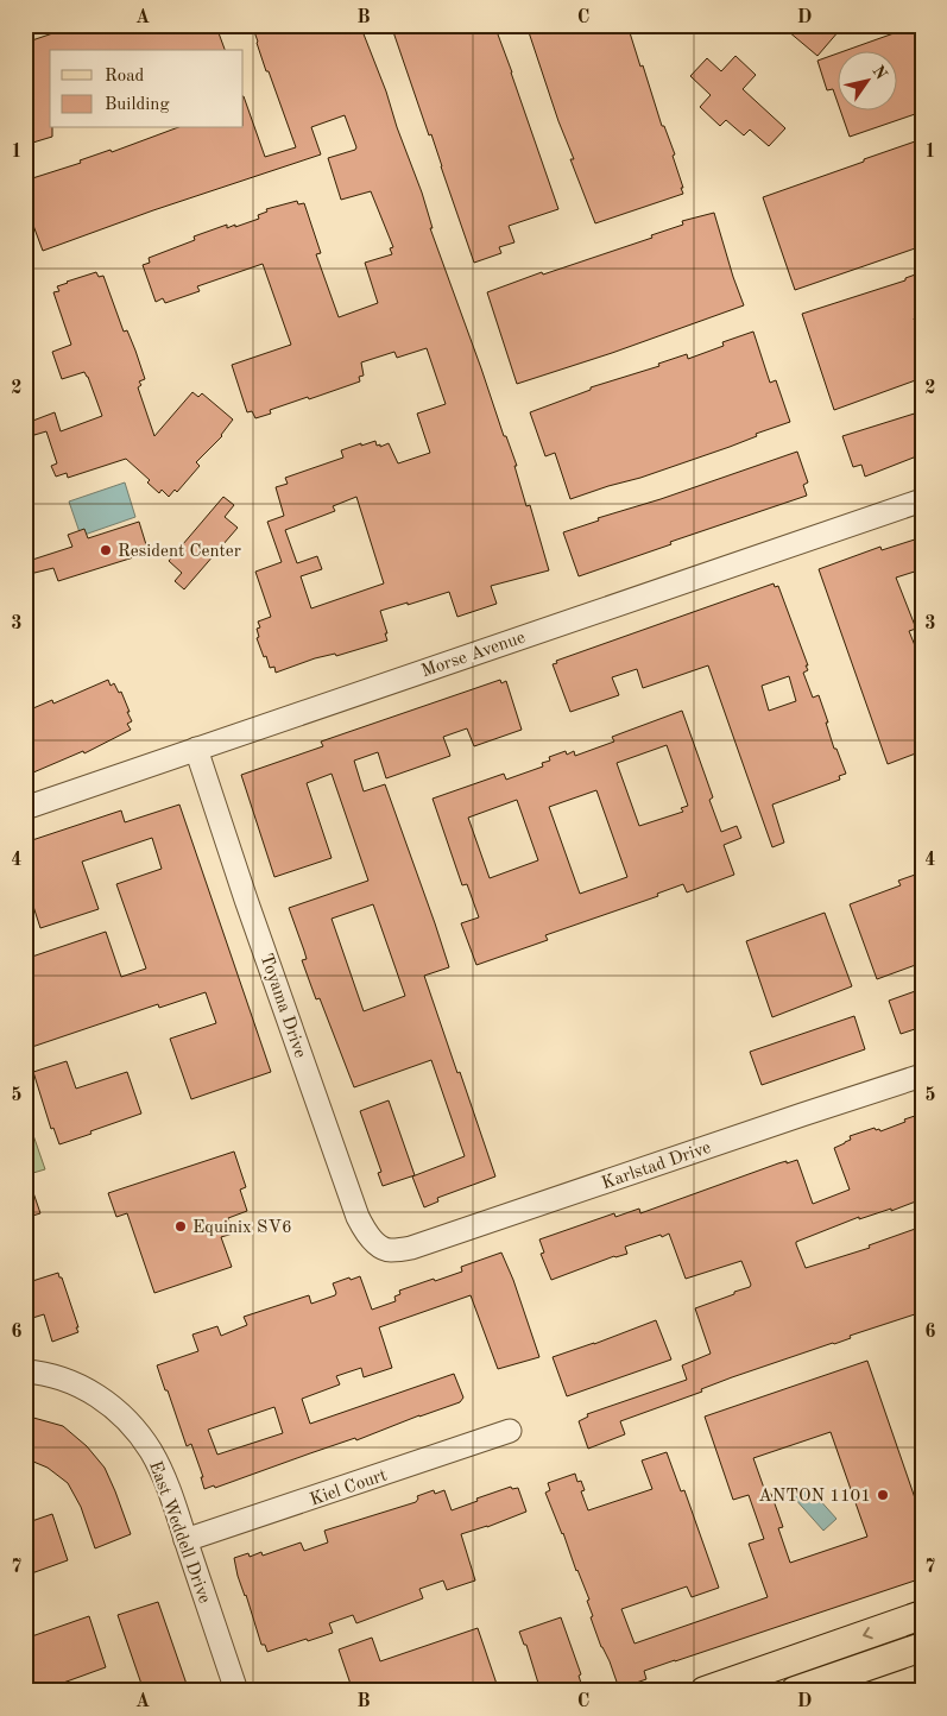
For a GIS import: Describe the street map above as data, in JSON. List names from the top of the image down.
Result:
{
  "streets": {
    "street": [
      "Morse Avenue",
      "Toyama Drive",
      "Karlstad Drive",
      "Kiel Court",
      "East Weddell Drive"
    ]
  },
  "crossings": [
    ["Morse Avenue", "Toyama Drive"],
    ["Toyama Drive", "Karlstad Drive"],
    ["Kiel Court", "East Weddell Drive"]
  ],
  "places": ["Resident Center", "Equinix SV6", "ANTON 1101"],
  "legend": ["Road", "Building"],
  "north": "top right",
  "grid": {
    "columns": [
      "A",
      "B",
      "C",
      "D"
    ],
    "rows": [
      "1",
      "2",
      "3",
      "4",
      "5",
      "6",
      "7"
    ]
  }
}
